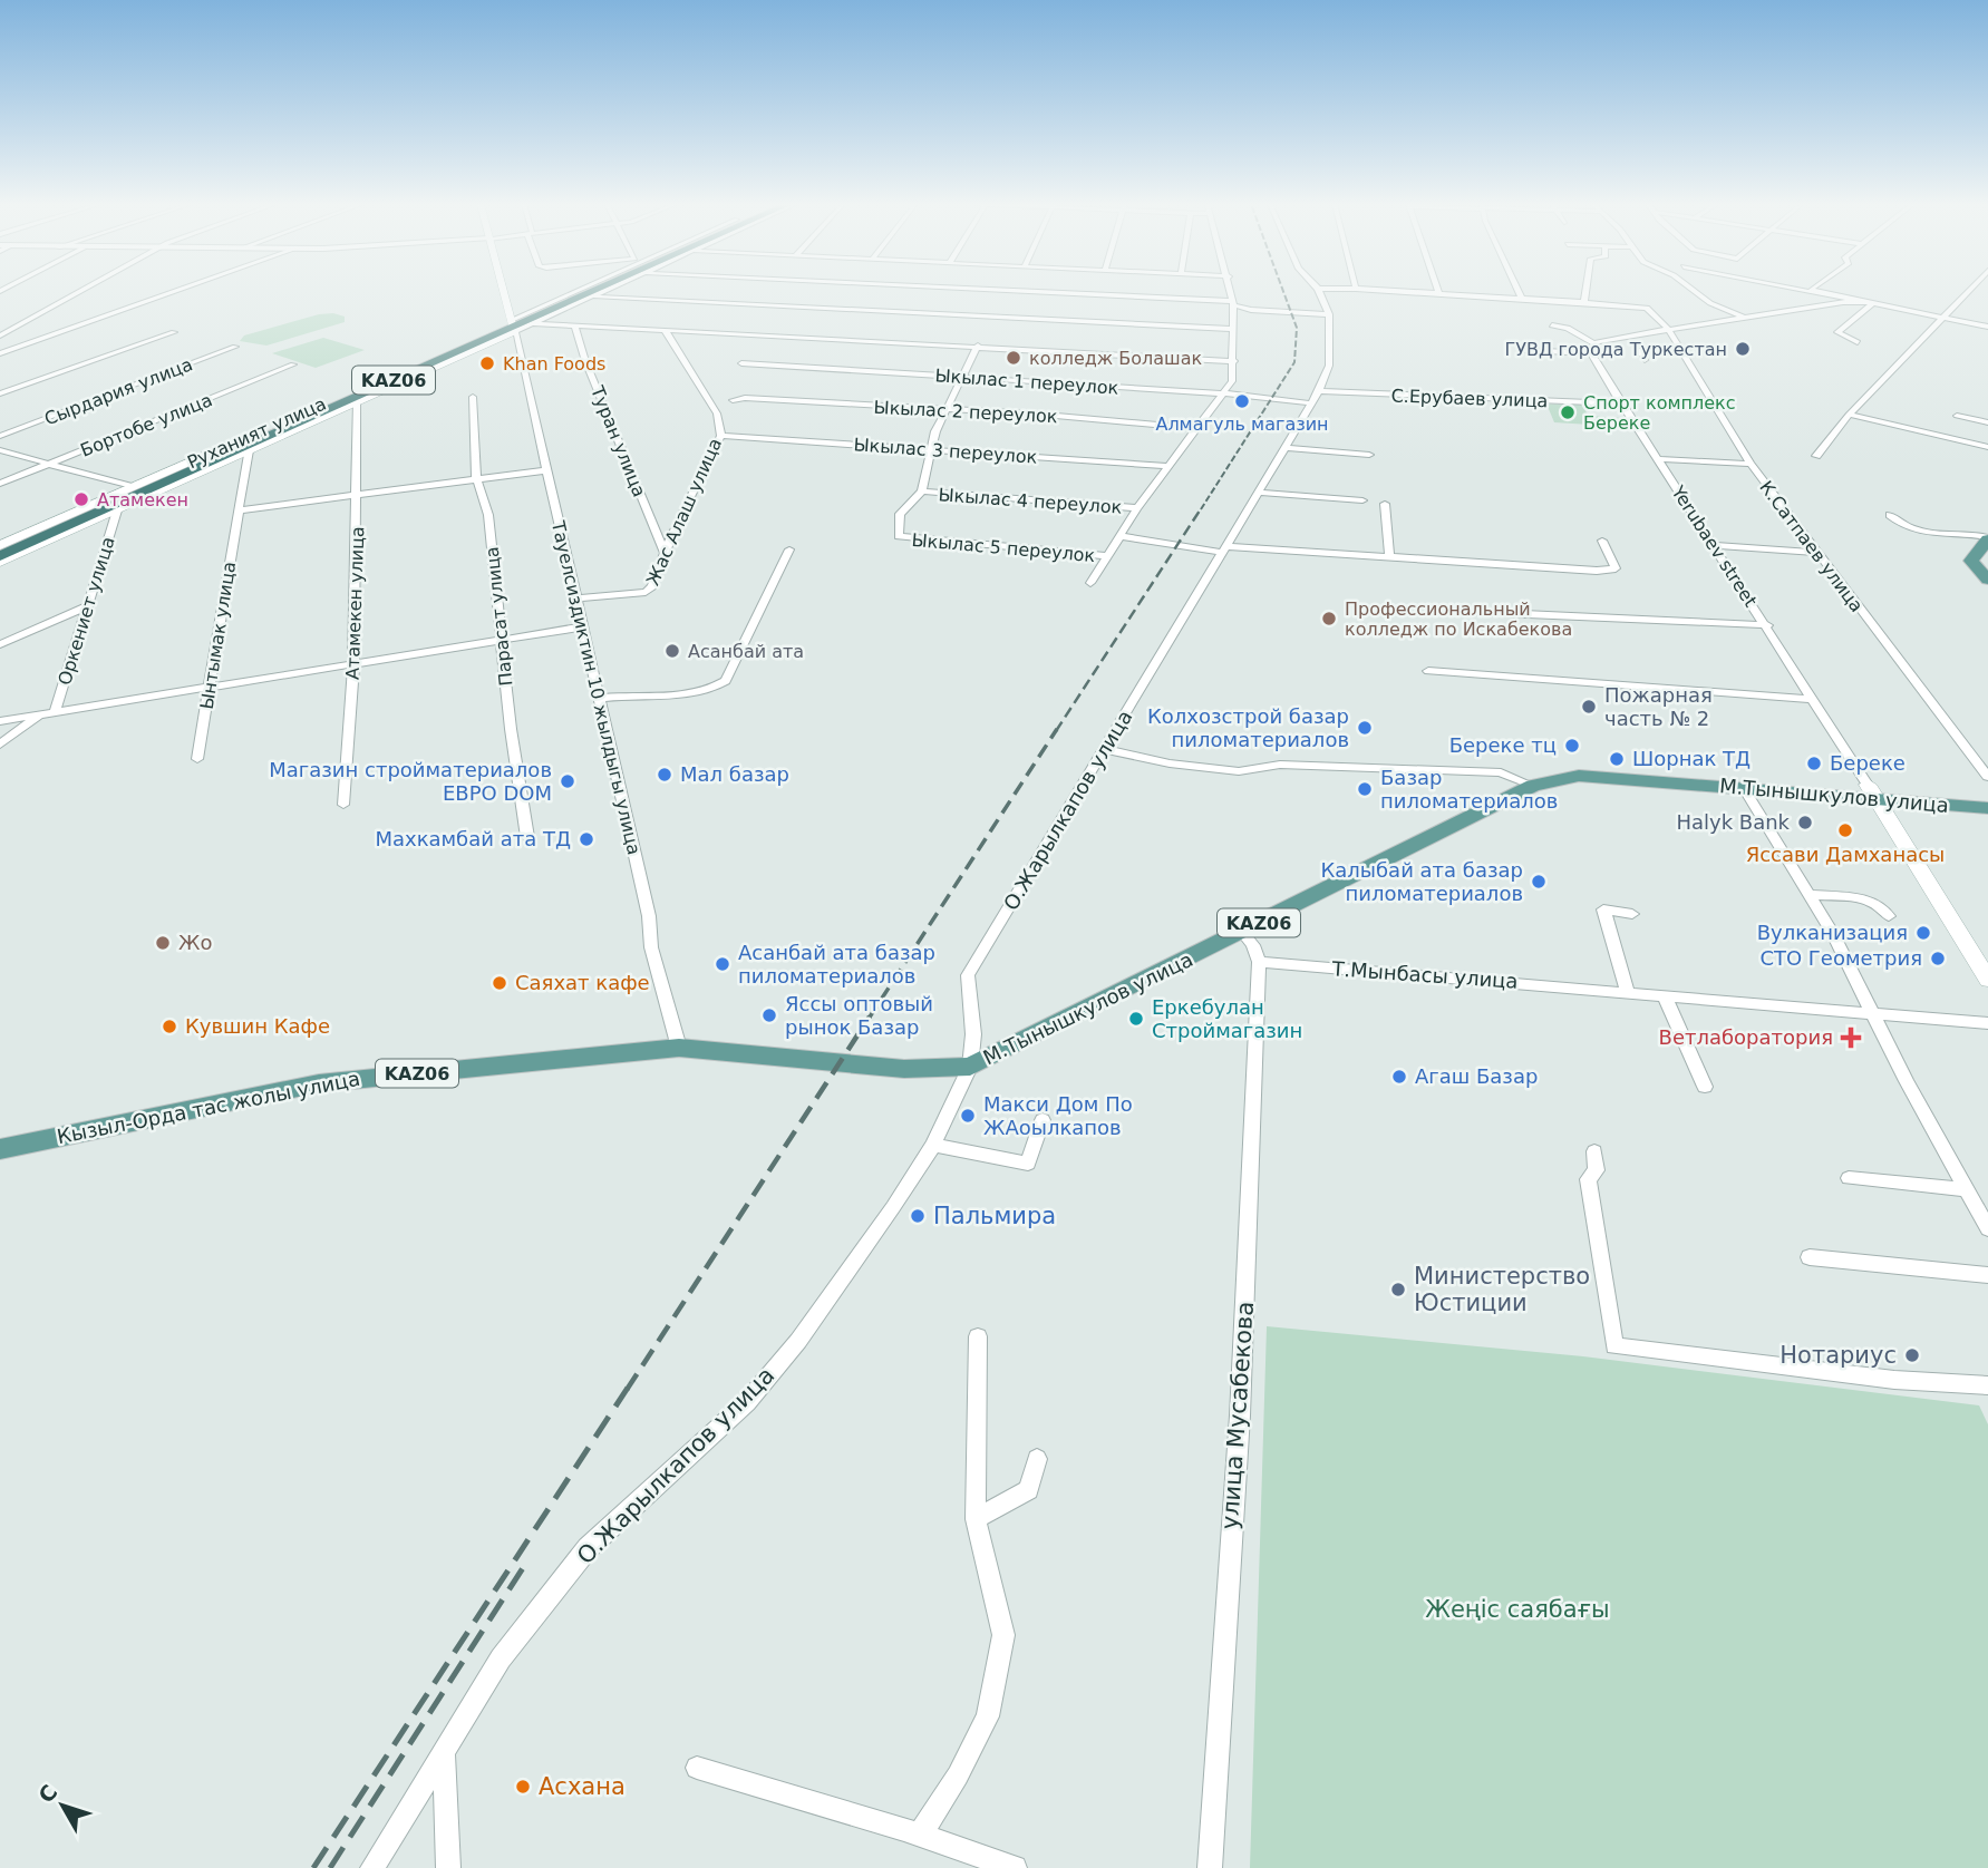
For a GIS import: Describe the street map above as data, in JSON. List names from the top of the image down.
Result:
{
  "streets": {
    "highway": ["KАZ06"],
    "main road": [
      "Руханият улица",
      "Yerubaev street",
      "М.Тынышкулов улица",
      "Кызыл-Орда тас жолы улица"
    ],
    "street": [
      "Ыкылас 1 переулок",
      "Сырдария улица",
      "С.Ерубаев улица",
      "Ыкылас 2 переулок",
      "Бортобе улица",
      "Туран улица",
      "Ыкылас 3 переулок",
      "Ыкылас 4 переулок",
      "Жас Алаш улица",
      "К.Сатпаев улица",
      "Ыкылас 5 переулок",
      "Атамекен улица",
      "Оркениет улица",
      "Парасат улица",
      "Ынтымак улица",
      "Тауелсиздиктин 10 жылдыгы улица",
      "О.Жарылкапов улица",
      "Т.Мынбасы улица",
      "улица Мусабекова"
    ]
  },
  "crossings": [
    ["KАZ06", "Руханият улица"],
    ["KАZ06", "Тауелсиздиктин 10 жылдыгы улица"],
    ["Ыкылас 1 переулок", "С.Ерубаев улица"],
    ["Ыкылас 1 переулок", "О.Жарылкапов улица"],
    ["С.Ерубаев улица", "Yerubaev street"],
    ["С.Ерубаев улица", "О.Жарылкапов улица"],
    ["Руханият улица", "Атамекен улица"],
    ["Руханият улица", "Оркениет улица"],
    ["Руханият улица", "Ынтымак улица"],
    ["Руханият улица", "Тауелсиздиктин 10 жылдыгы улица"],
    ["Туран улица", "Жас Алаш улица"],
    ["Ыкылас 3 переулок", "Жас Алаш улица"],
    ["Жас Алаш улица", "Тауелсиздиктин 10 жылдыгы улица"],
    ["Yerubaev street", "М.Тынышкулов улица"],
    ["Тауелсиздиктин 10 жылдыгы улица", "Кызыл-Орда тас жолы улица"],
    ["М.Тынышкулов улица", "О.Жарылкапов улица"],
    ["М.Тынышкулов улица", "Кызыл-Орда тас жолы улица"],
    ["Т.Мынбасы улица", "улица Мусабекова"]
  ],
  "parks": ["Жеңіс саябағы"],
  "places": {
    "other": [
      "ГУВД города Туркестан",
      "колледж Болашак",
      "Khan Foods",
      "Алмагуль магазин",
      "Спорт комплекс Береке",
      "Атамекен",
      "Профессиональный колледж по Искабекова",
      "Асанбай ата",
      "Пожарная часть № 2",
      "Колхозстрой базар пиломатериалов",
      "Береке тц",
      "Шорнак ТД",
      "Береке",
      "Мал базар",
      "Магазин стройматериалов ЕВРО DOM",
      "Базар пиломатериалов",
      "Halyk Bank",
      "Яссави Дамханасы",
      "Махкамбай ата ТД",
      "Калыбай ата базар пиломатериалов",
      "Вулканизация",
      "Жо",
      "СТО Геометрия",
      "Асанбай ата базар пиломатериалов",
      "Саяхат кафе",
      "Яссы оптовый рынок Базар",
      "Еркебулан Строймагазин",
      "Кувшин Кафе",
      "Агаш Базар",
      "Макси Дом По ЖАоылкапов",
      "Пальмира",
      "Министерство Юстиции",
      "Нотариус",
      "Асхана"
    ],
    "health": ["Ветлаборатория"]
  },
  "north": "top left"
}
